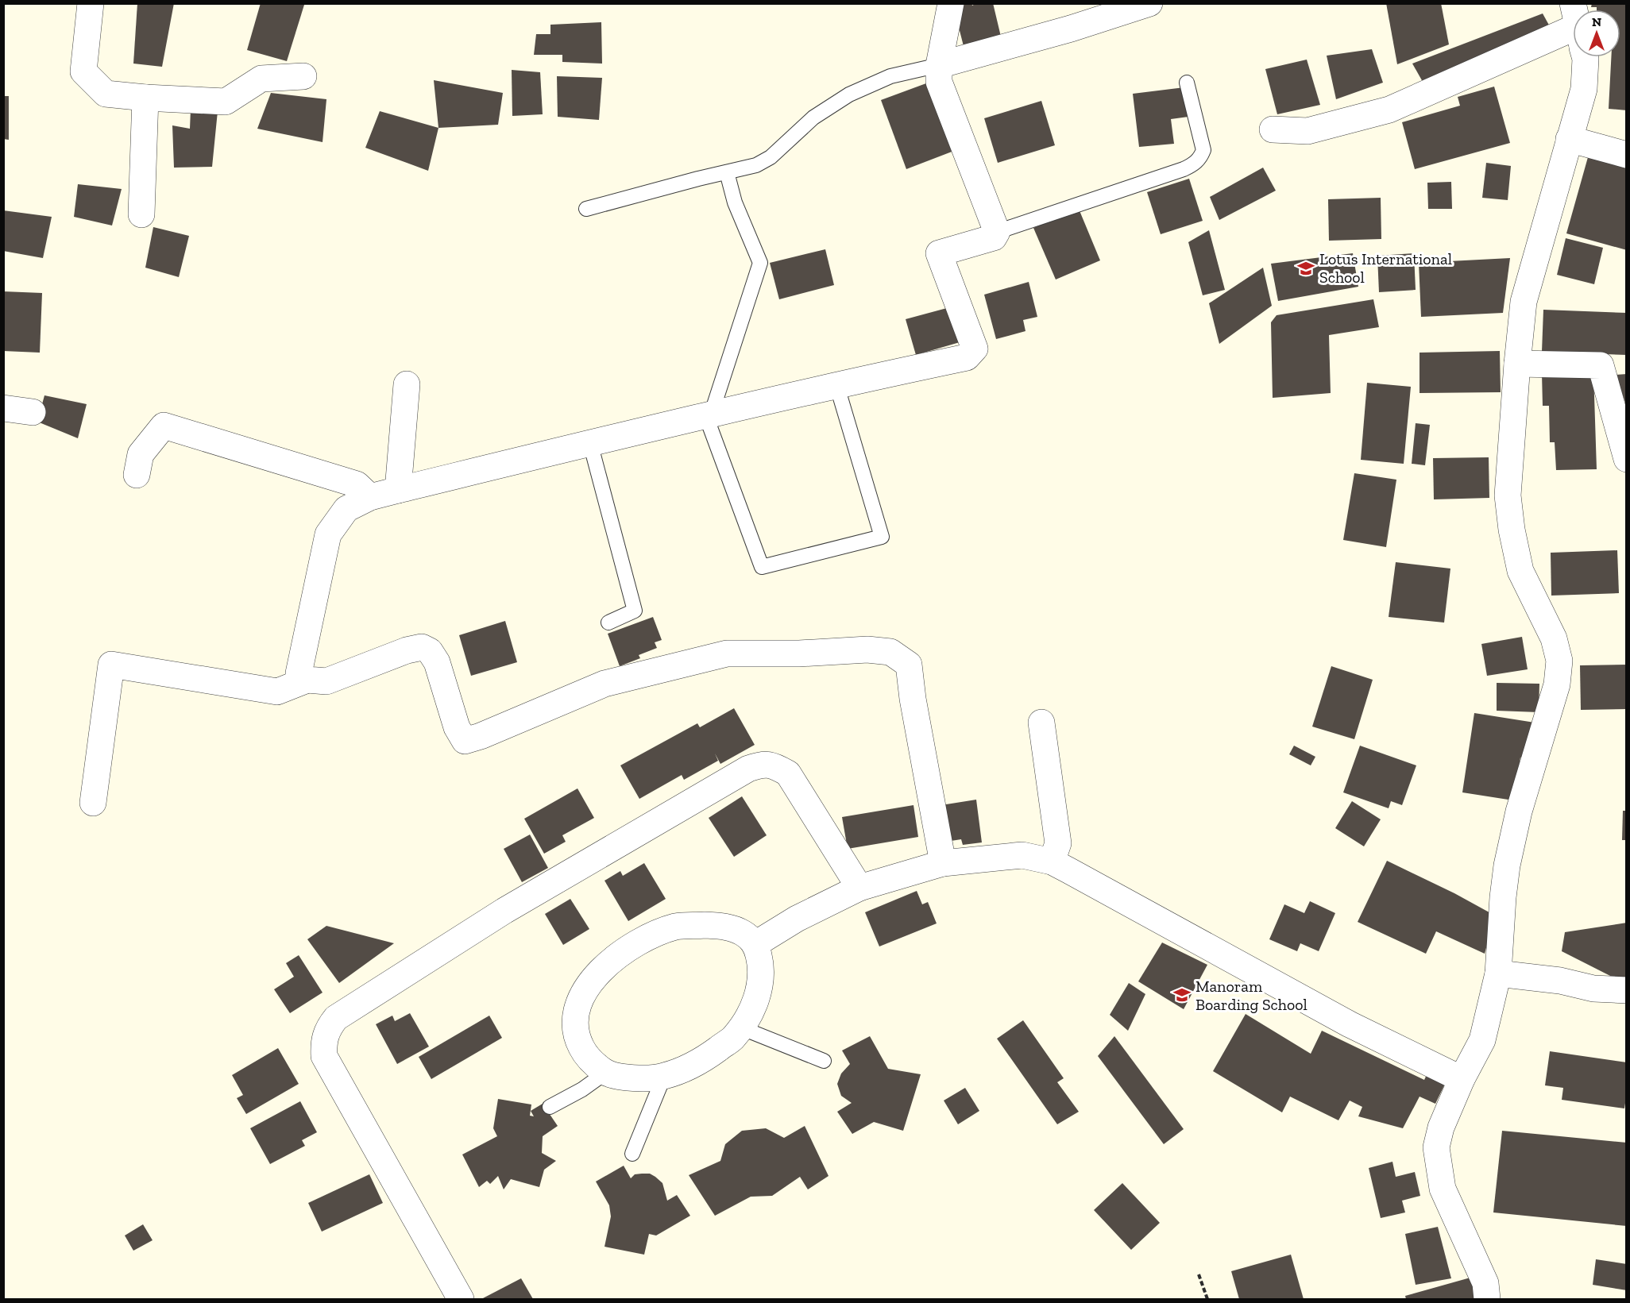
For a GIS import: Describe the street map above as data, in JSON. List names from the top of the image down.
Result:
{
  "places": {
    "school or university": ["Lotus International School", "Manoram Boarding School"]
  },
  "north": "top"
}
